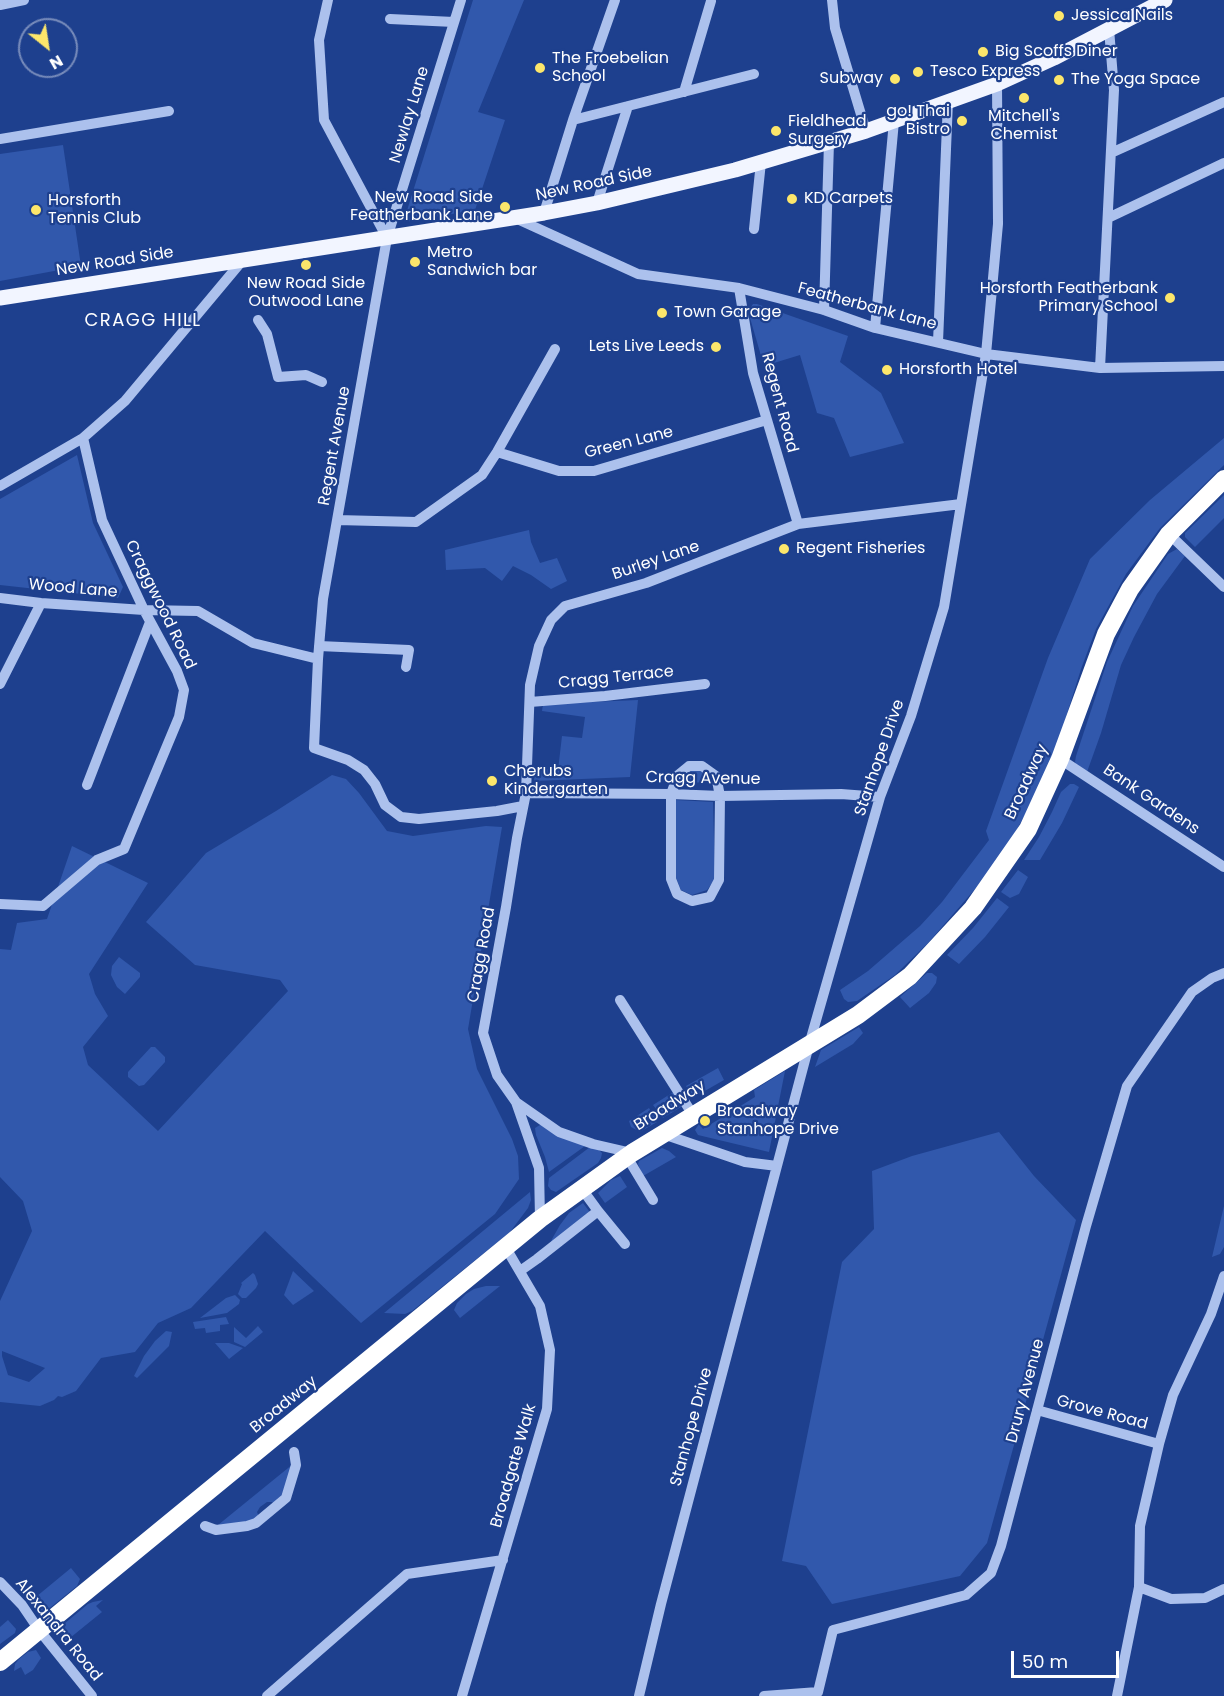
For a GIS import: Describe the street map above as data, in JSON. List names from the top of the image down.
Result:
{
  "streets": {
    "highway": ["Broadway"],
    "main road": ["New Road Side"],
    "street": [
      "Newlay Lane",
      "Featherbank Lane",
      "Regent Road",
      "Green Lane",
      "Regent Avenue",
      "Burley Lane",
      "Wood Lane",
      "Craggwood Road",
      "Cragg Terrace",
      "Stanhope Drive",
      "Cragg Avenue",
      "Bank Gardens",
      "Cragg Road",
      "Drury Avenue",
      "Grove Road",
      "Broadgate Walk",
      "Alexandra Road"
    ]
  },
  "crossings": [
    ["Newlay Lane", "New Road Side"],
    ["Newlay Lane", "Regent Avenue"],
    ["New Road Side", "Featherbank Lane"],
    ["New Road Side", "Regent Avenue"],
    ["New Road Side", "Stanhope Drive"],
    ["Featherbank Lane", "Regent Road"],
    ["Featherbank Lane", "Stanhope Drive"],
    ["Regent Road", "Green Lane"],
    ["Regent Road", "Burley Lane"],
    ["Regent Avenue", "Wood Lane"],
    ["Burley Lane", "Cragg Terrace"],
    ["Burley Lane", "Stanhope Drive"],
    ["Burley Lane", "Cragg Avenue"],
    ["Burley Lane", "Cragg Road"],
    ["Wood Lane", "Craggwood Road"],
    ["Stanhope Drive", "Cragg Avenue"],
    ["Stanhope Drive", "Broadway"],
    ["Broadway", "Bank Gardens"],
    ["Broadway", "Cragg Road"],
    ["Broadway", "Broadgate Walk"],
    ["Broadway", "Alexandra Road"],
    ["Drury Avenue", "Grove Road"]
  ],
  "districts": ["CRAGG HILL"],
  "places": [
    "Jessica Nails",
    "Big Scoffs Diner",
    "The Froebelian School",
    "Tesco Express",
    "Subway",
    "The Yoga Space",
    "Mitchell's Chemist",
    "go! Thai Bistro",
    "Fieldhead Surgery",
    "KD Carpets",
    "New Road Side Featherbank Lane",
    "Horsforth Tennis Club",
    "Metro Sandwich bar",
    "New Road Side Outwood Lane",
    "Horsforth Featherbank Primary School",
    "Town Garage",
    "Lets Live Leeds",
    "Horsforth Hotel",
    "Regent Fisheries",
    "Cherubs Kindergarten",
    "Broadway Stanhope Drive"
  ],
  "scale_bar": "50 m",
  "north": "bottom right"
}
